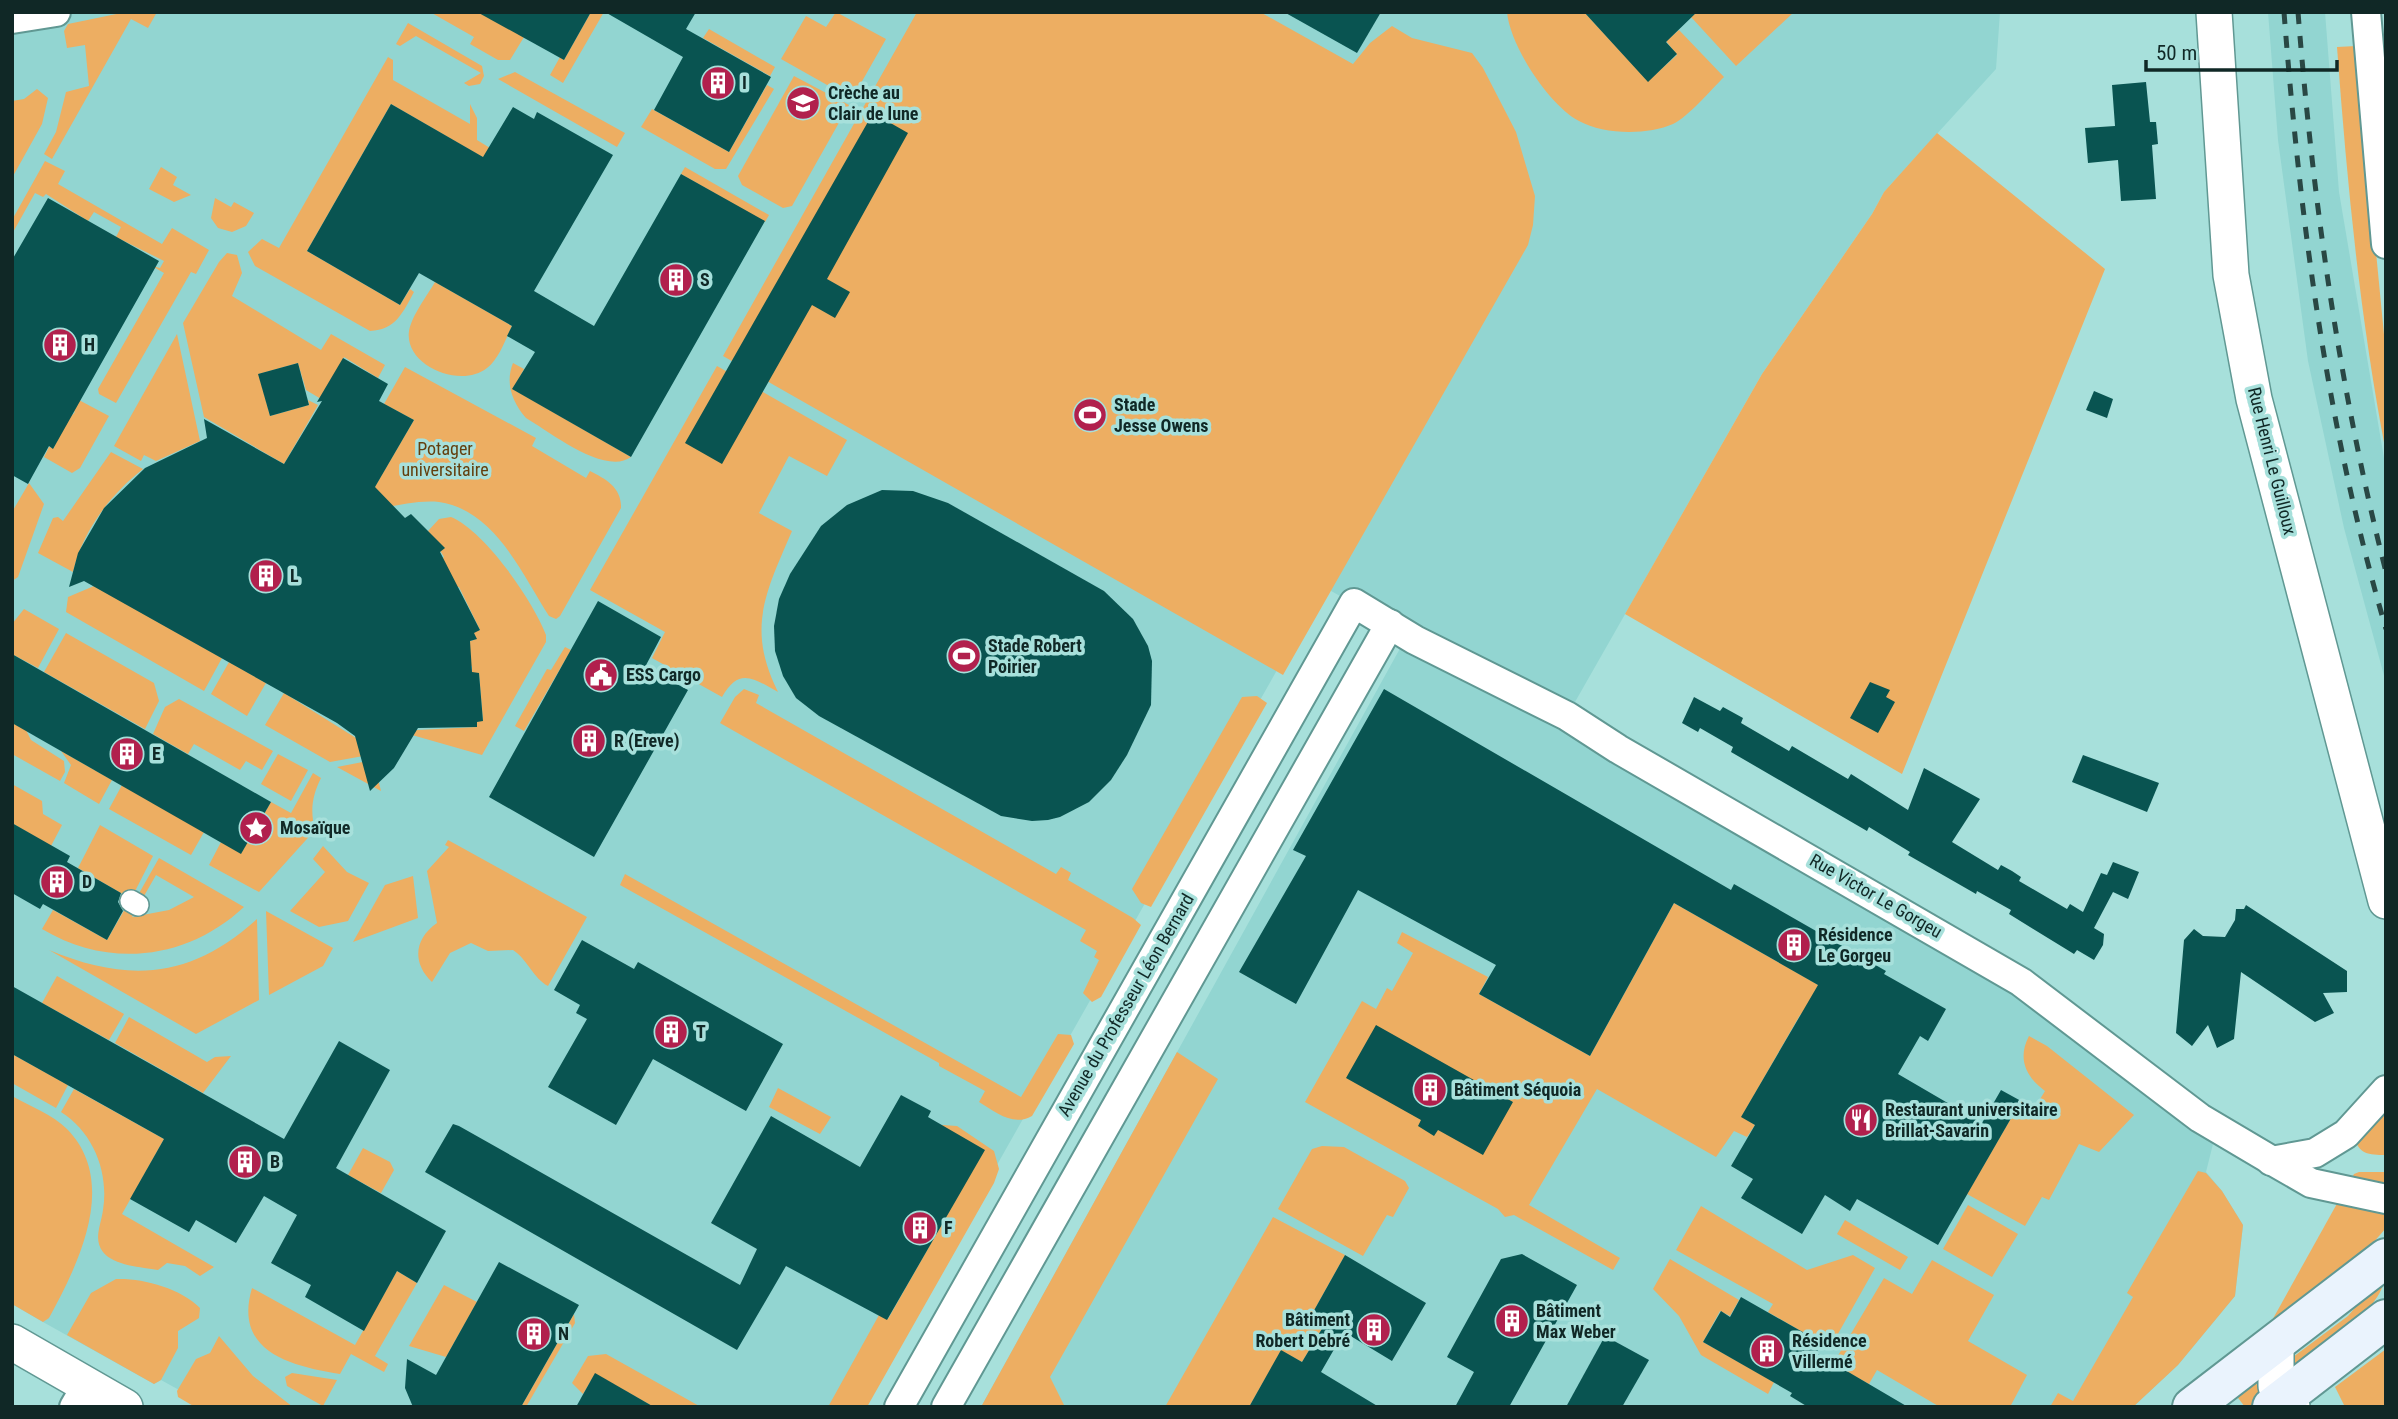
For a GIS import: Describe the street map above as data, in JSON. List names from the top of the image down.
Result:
{
  "streets": {
    "street": ["Rue Henri Le Guilloux", "Rue Victor Le Gorgeu", "Avenue du Professeur Léon Bernard"]
  },
  "crossings": [
    ["Rue Victor Le Gorgeu", "Avenue du Professeur Léon Bernard"]
  ],
  "parks": ["Potager universitaire"],
  "places": {
    "building": [
      "I",
      "S",
      "H",
      "L",
      "R (Ereve)",
      "E",
      "D",
      "Résidence Le Gorgeu",
      "T",
      "Bâtiment Séquoia",
      "B",
      "F",
      "Bâtiment Max Weber",
      "Bâtiment Robert Debré",
      "N",
      "Résidence Villermé"
    ],
    "school or university": ["Crèche au Clair de lune"],
    "sports": ["Stade Jesse Owens", "Stade Robert Poirier"],
    "public building": ["ESS Cargo"],
    "place": ["Mosaïque"],
    "restaurant": ["Restaurant universitaire Brillat-Savarin"]
  },
  "scale_bar": "50 m"
}
